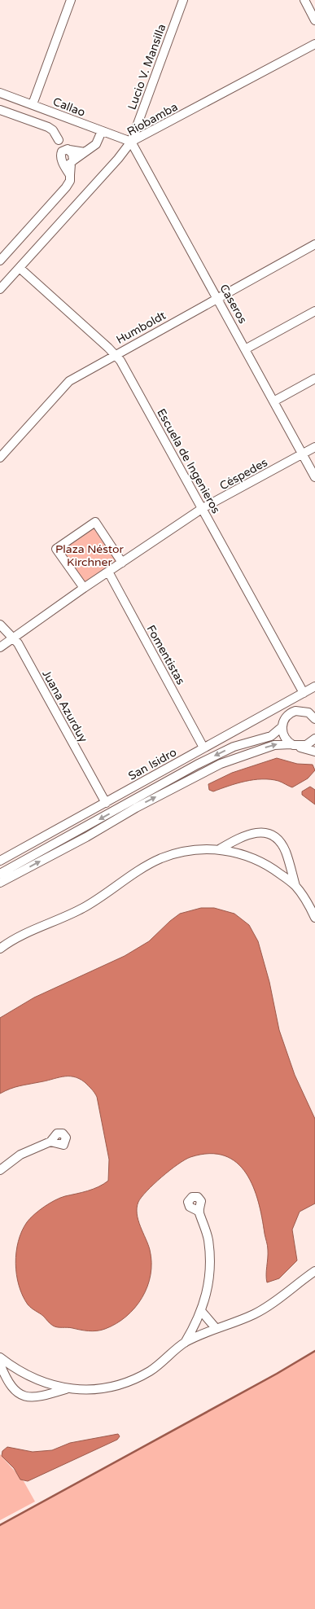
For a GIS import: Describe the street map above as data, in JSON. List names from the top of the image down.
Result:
{
  "streets": {
    "street": [
      "Lucio V. Mansilla",
      "Callao",
      "Riobamba",
      "Caseros",
      "Humboldt",
      "Escuela de Ingenieros",
      "Céspedes",
      "Fomentistas",
      "Juana Azurduy",
      "San Isidro"
    ]
  },
  "crossings": [
    ["Lucio V. Mansilla", "Callao"],
    ["Lucio V. Mansilla", "Riobamba"],
    ["Lucio V. Mansilla", "Caseros"],
    ["Callao", "Riobamba"],
    ["Callao", "Caseros"],
    ["Riobamba", "Caseros"],
    ["Riobamba", "Escuela de Ingenieros"],
    ["Caseros", "Humboldt"],
    ["Caseros", "Céspedes"],
    ["Humboldt", "Escuela de Ingenieros"],
    ["Escuela de Ingenieros", "Céspedes"],
    ["Escuela de Ingenieros", "San Isidro"],
    ["Céspedes", "Fomentistas"],
    ["Céspedes", "Juana Azurduy"],
    ["Fomentistas", "San Isidro"],
    ["Juana Azurduy", "San Isidro"]
  ],
  "parks": ["Plaza Néstor Kirchner"]
}
